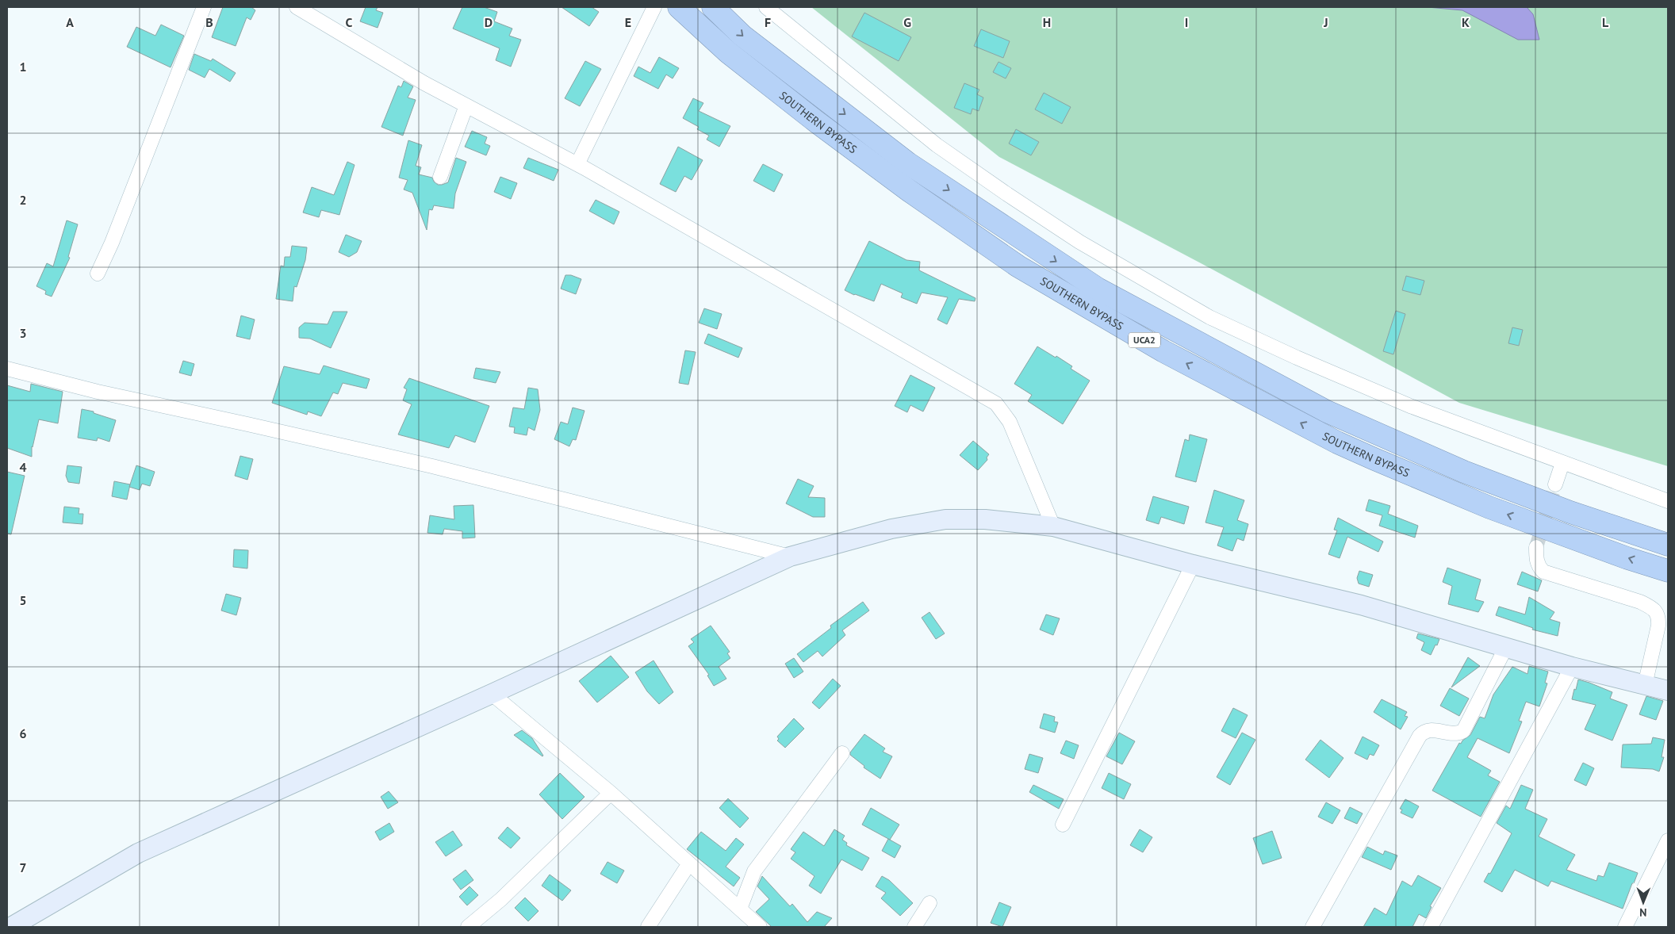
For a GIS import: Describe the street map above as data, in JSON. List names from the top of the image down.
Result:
{
  "streets": {
    "highway": ["SOUTHERN BYPASS", "UCA2"]
  },
  "north": "bottom",
  "grid": {
    "columns": [
      "A",
      "B",
      "C",
      "D",
      "E",
      "F",
      "G",
      "H",
      "I",
      "J",
      "K",
      "L"
    ],
    "rows": [
      "1",
      "2",
      "3",
      "4",
      "5",
      "6",
      "7"
    ]
  }
}
